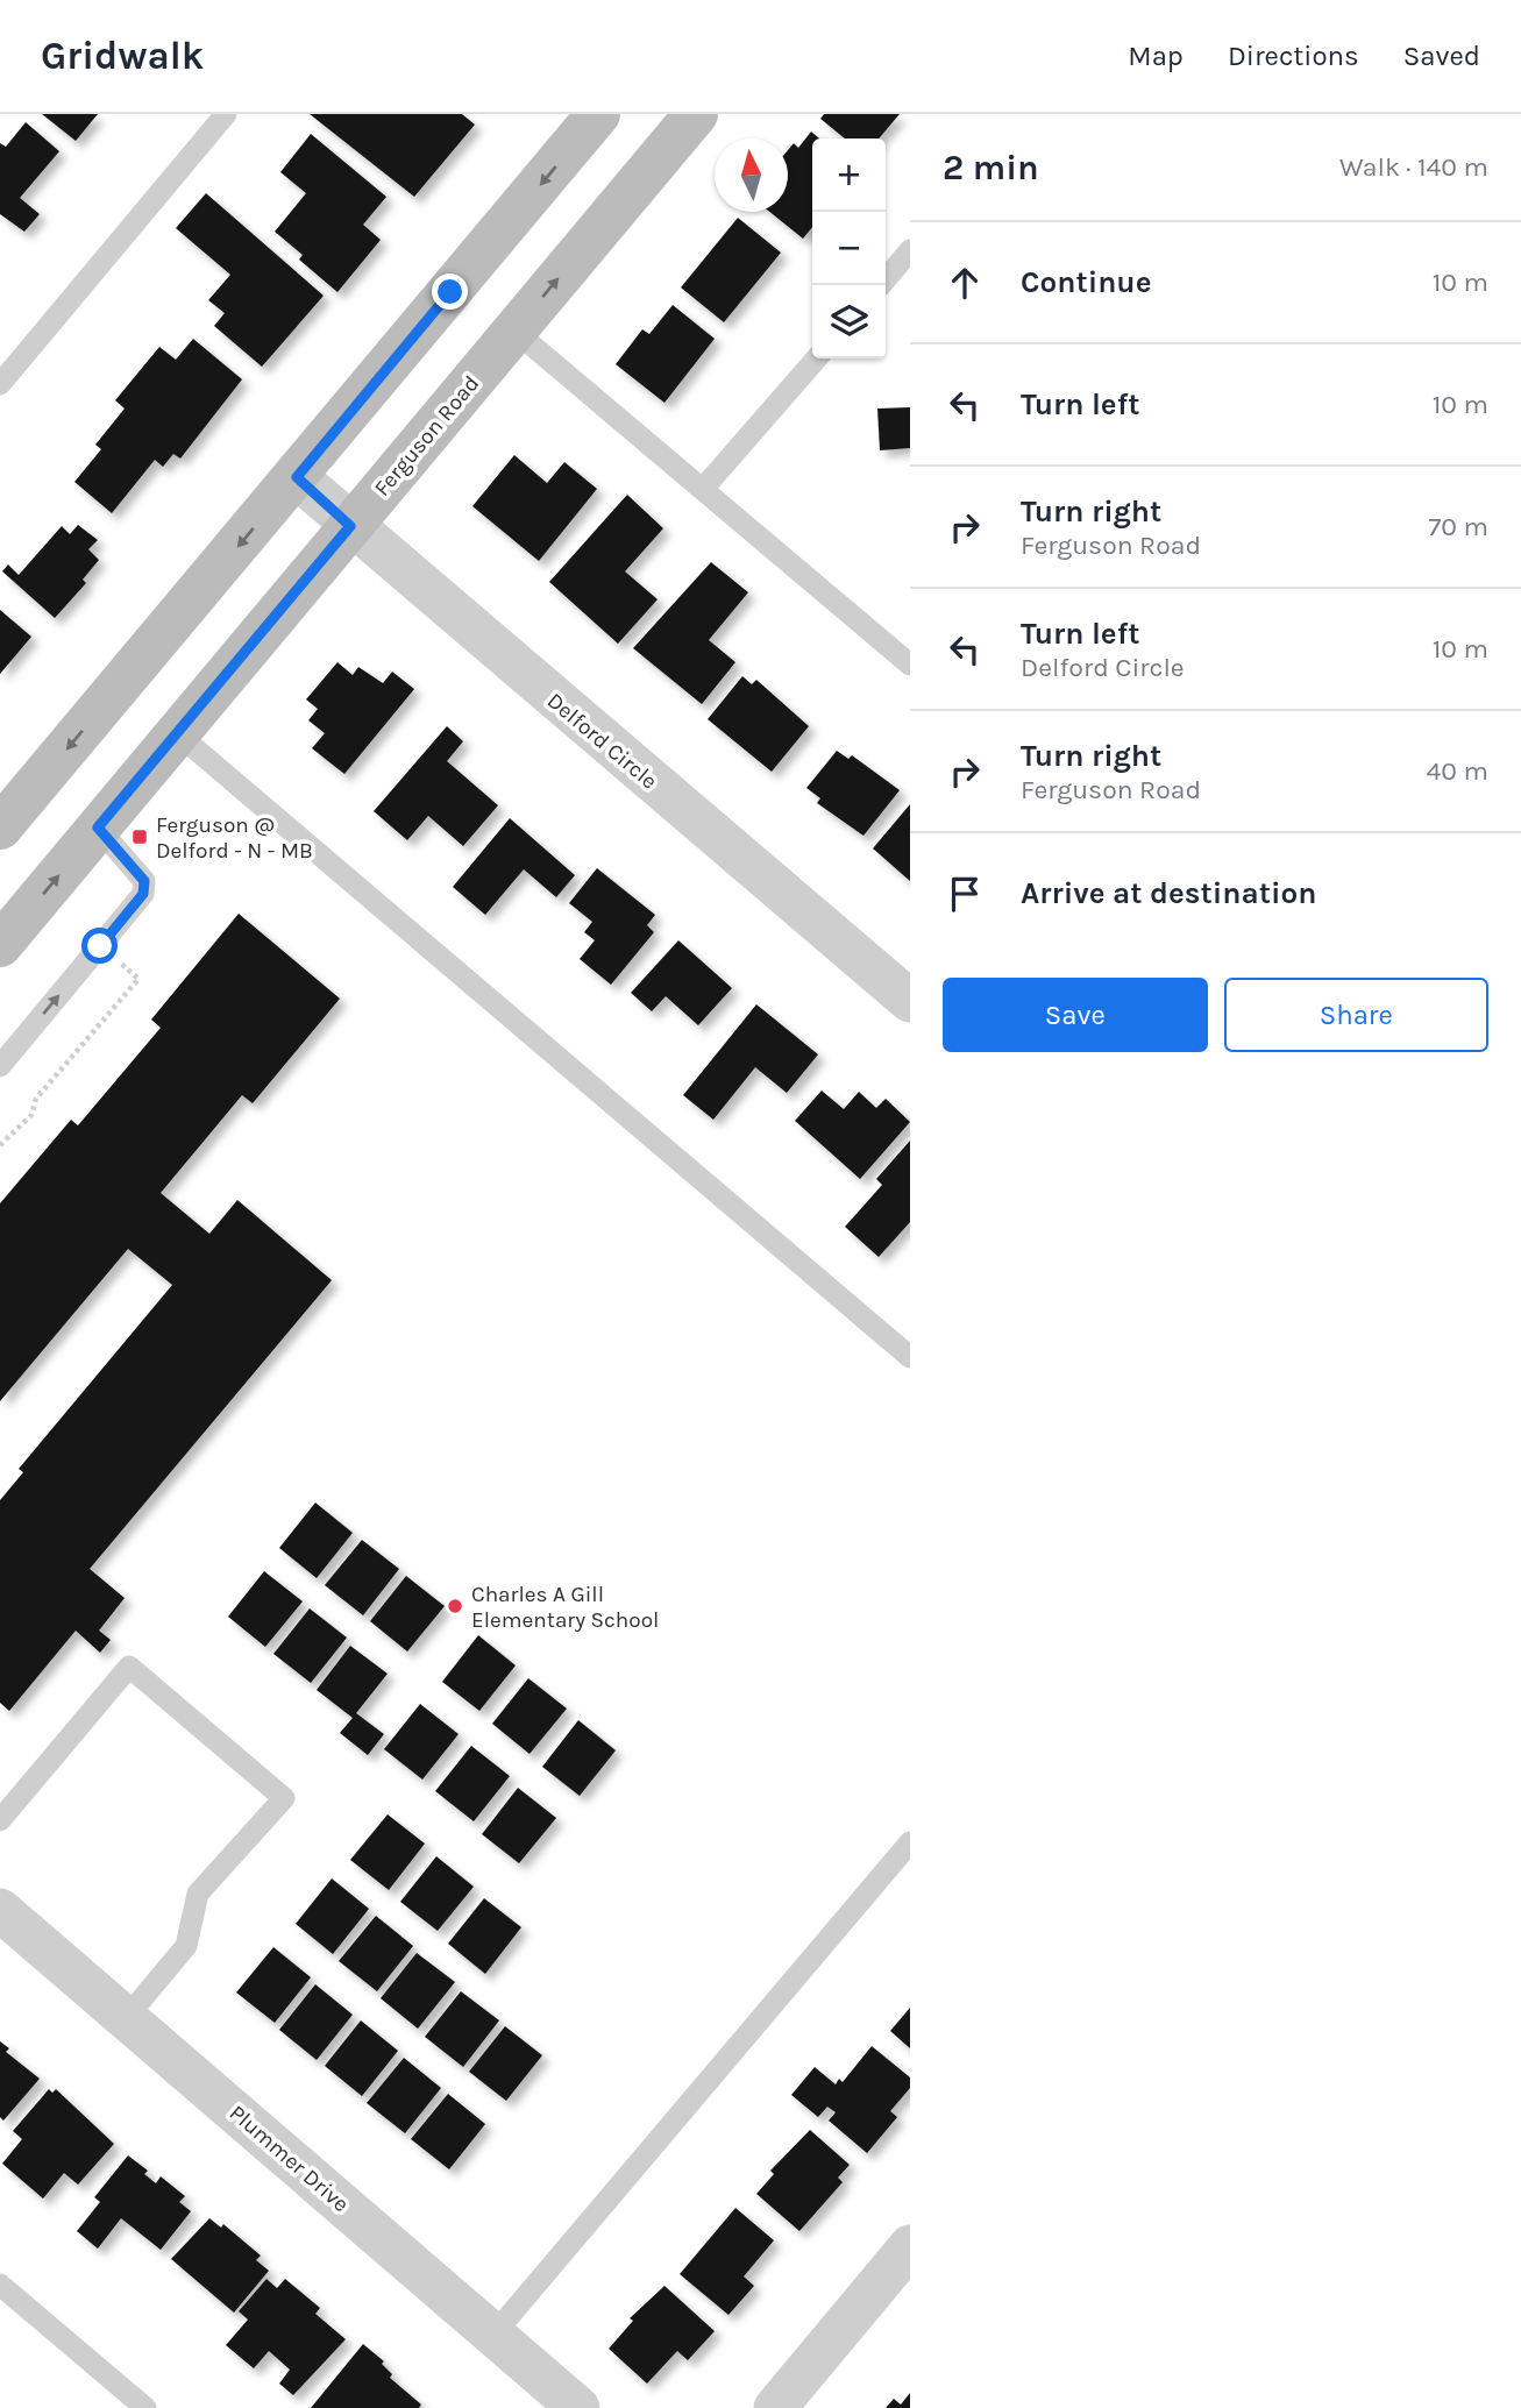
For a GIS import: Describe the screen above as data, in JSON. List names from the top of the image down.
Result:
{
  "streets": {
    "main road": ["Ferguson Road"],
    "street": ["Delford Circle", "Plummer Drive"]
  },
  "crossings": [
    ["Ferguson Road", "Delford Circle"]
  ],
  "places": {
    "transit": ["Ferguson @ Delford - N - MB"],
    "other": ["Charles A Gill Elementary School"]
  },
  "north": "top",
  "page": {
    "header": "Gridwalk",
    "nav": ["Map", "Directions", "Saved"],
    "heading": ["2 min", "Walk · 140 m"],
    "map_buttons": ["+", "−"],
    "list": [
      ["Continue", "10 m"],
      ["Turn left", "10 m"],
      ["Turn right", "Ferguson Road", "70 m"],
      ["Turn left", "Delford Circle", "10 m"],
      ["Turn right", "Ferguson Road", "40 m"],
      "Arrive at destination"
    ],
    "buttons": ["Save", "Share"]
  }
}
